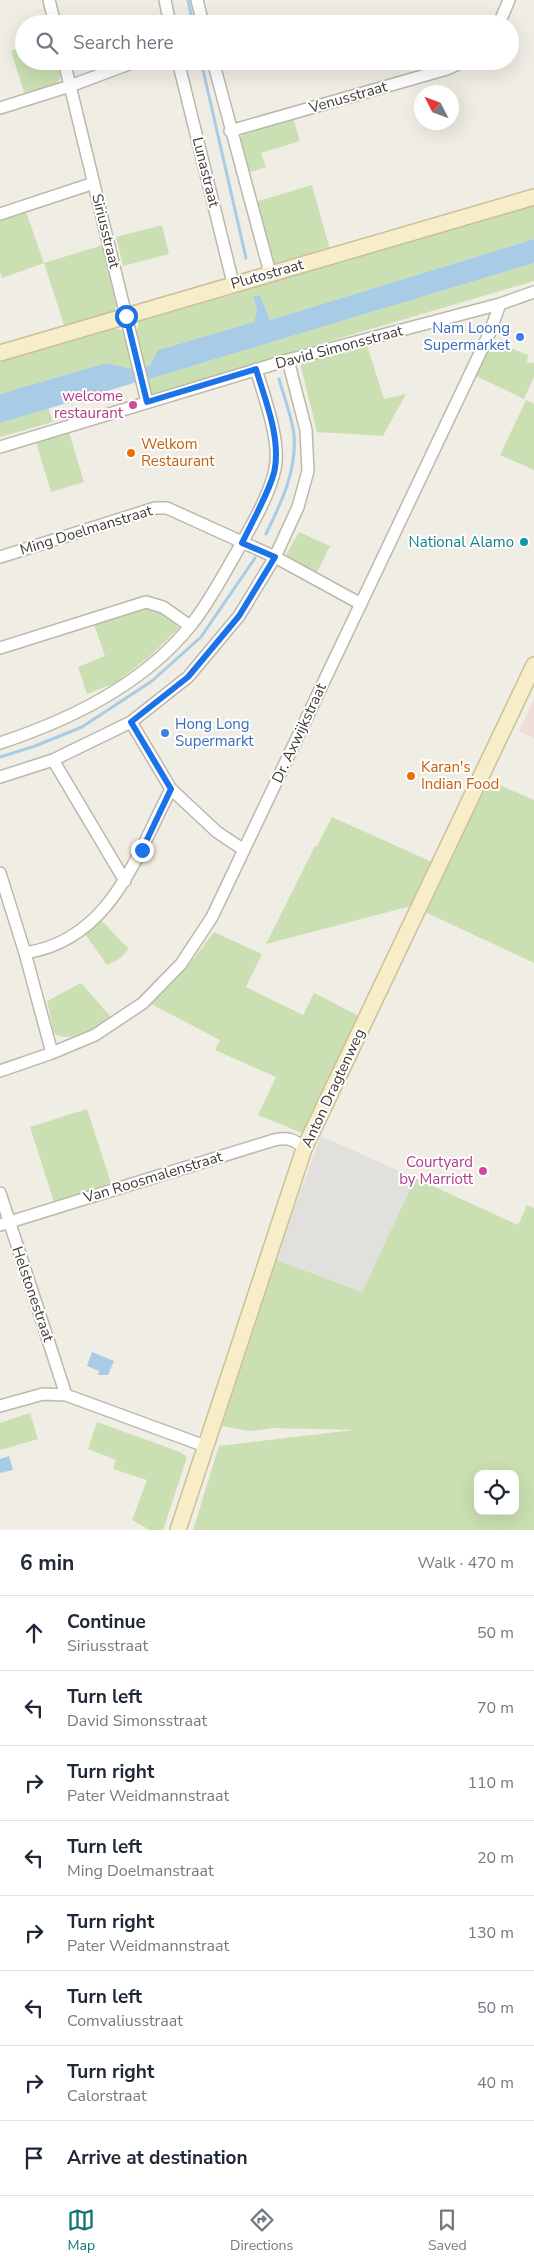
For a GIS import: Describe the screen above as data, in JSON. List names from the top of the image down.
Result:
{
  "streets": {
    "main road": ["Plutostraat", "Anton Dragtenweg"],
    "street": [
      "Venusstraat",
      "Lunastraat",
      "Siriusstraat",
      "David Simonsstraat",
      "Ming Doelmanstraat",
      "Dr. Axwijkstraat",
      "Van Roosmalenstraat",
      "Helstonestraat"
    ]
  },
  "crossings": [
    ["Lunastraat", "Plutostraat"],
    ["Siriusstraat", "Plutostraat"],
    ["Siriusstraat", "David Simonsstraat"],
    ["David Simonsstraat", "Dr. Axwijkstraat"],
    ["Ming Doelmanstraat", "Dr. Axwijkstraat"],
    ["Anton Dragtenweg", "Van Roosmalenstraat"],
    ["Van Roosmalenstraat", "Helstonestraat"]
  ],
  "places": [
    "Nam Loong Supermarket",
    "welcome restaurant",
    "Welkom Restaurant",
    "National Alamo",
    "Hong Long Supermarkt",
    "Karan's Indian Food",
    "Courtyard by Marriott"
  ],
  "north": "top left",
  "page": {
    "search": "Search here",
    "heading": ["6 min", "Walk · 470 m"],
    "list": [
      ["Continue", "Siriusstraat", "50 m"],
      ["Turn left", "David Simonsstraat", "70 m"],
      ["Turn right", "Pater Weidmannstraat", "110 m"],
      ["Turn left", "Ming Doelmanstraat", "20 m"],
      ["Turn right", "Pater Weidmannstraat", "130 m"],
      ["Turn left", "Comvaliusstraat", "50 m"],
      ["Turn right", "Calorstraat", "40 m"],
      "Arrive at destination"
    ],
    "nav": ["Map", "Directions", "Saved"]
  }
}
